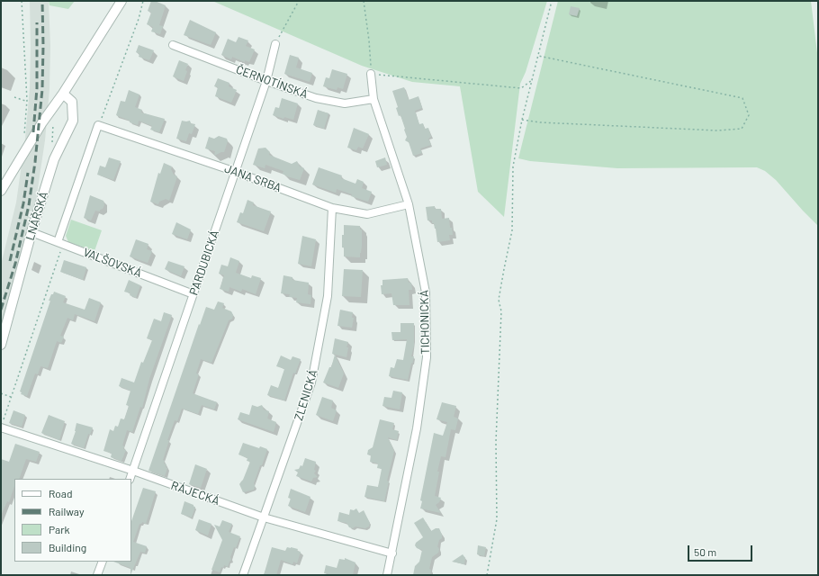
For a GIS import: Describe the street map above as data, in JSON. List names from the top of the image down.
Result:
{
  "streets": {
    "street": [
      "ČERNOTÍNSKÁ",
      "JANA SRBA",
      "LNÁŘSKÁ",
      "VALŠOVSKÁ",
      "PARDUBICKÁ",
      "TICHONICKÁ",
      "ZLENICKÁ",
      "RÁJECKÁ"
    ]
  },
  "crossings": [
    ["ČERNOTÍNSKÁ", "PARDUBICKÁ"],
    ["ČERNOTÍNSKÁ", "TICHONICKÁ"],
    ["JANA SRBA", "PARDUBICKÁ"],
    ["JANA SRBA", "TICHONICKÁ"],
    ["JANA SRBA", "ZLENICKÁ"],
    ["LNÁŘSKÁ", "VALŠOVSKÁ"],
    ["VALŠOVSKÁ", "PARDUBICKÁ"],
    ["PARDUBICKÁ", "RÁJECKÁ"],
    ["TICHONICKÁ", "RÁJECKÁ"],
    ["ZLENICKÁ", "RÁJECKÁ"]
  ],
  "legend": [
    "Road",
    "Railway",
    "Park",
    "Building"
  ],
  "scale_bar": "50 m"
}
